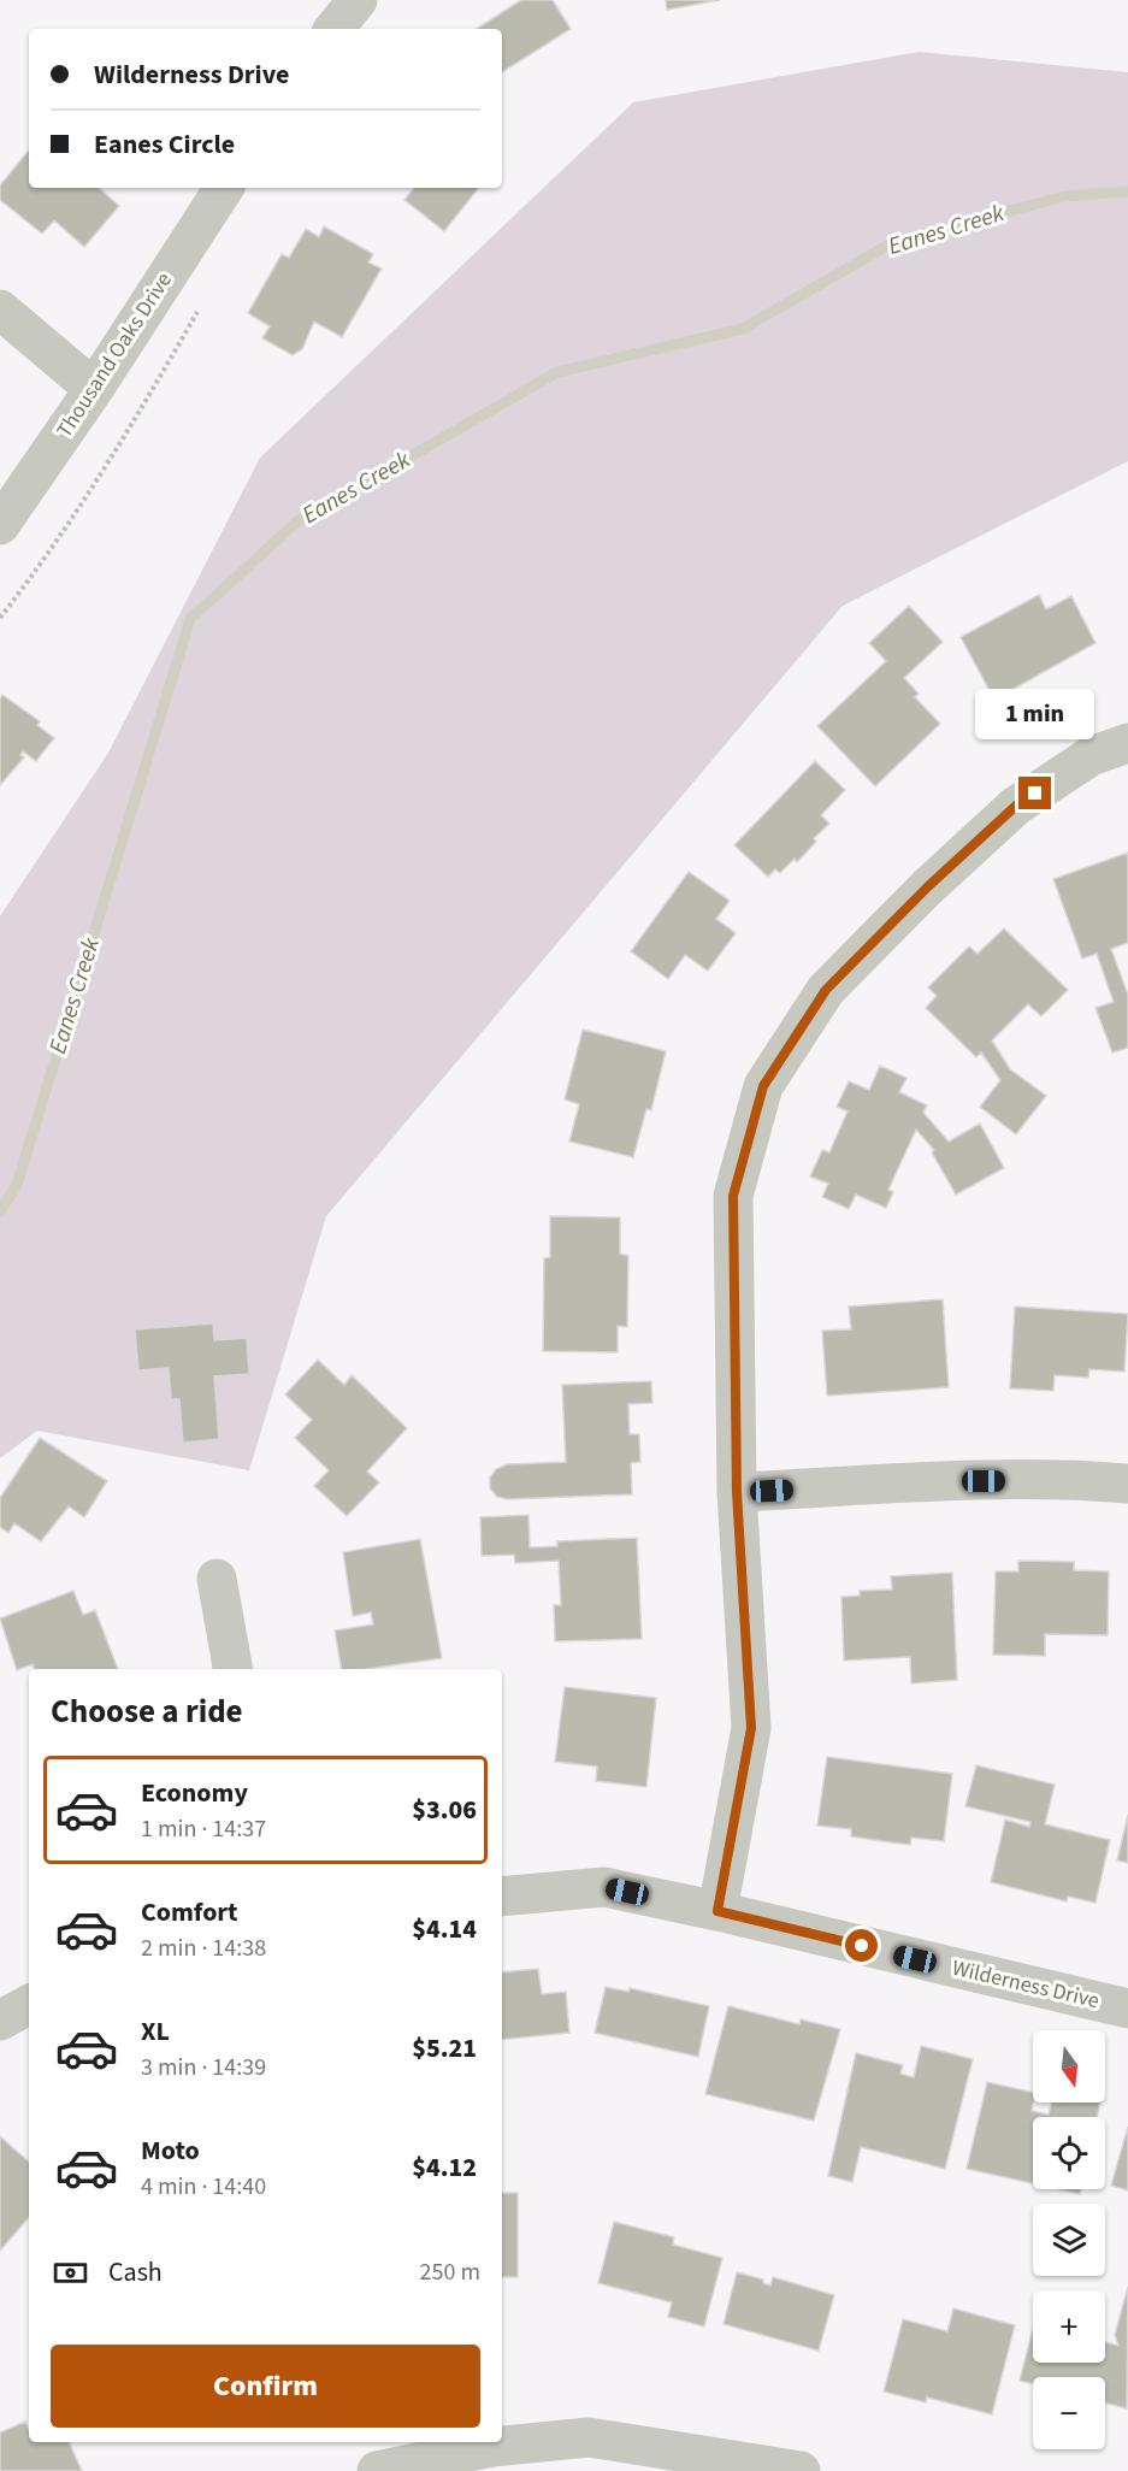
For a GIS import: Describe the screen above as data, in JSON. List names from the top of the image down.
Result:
{
  "streets": {
    "street": ["Thousand Oaks Drive", "Wilderness Drive"]
  },
  "water": ["Eanes Creek"],
  "north": "bottom",
  "page": {
    "banner": ["Wilderness Drive", "Eanes Circle"],
    "bubble": "1 min",
    "heading": "Choose a ride",
    "list": [
      {
        "name": "Economy",
        "note": "1 min · 14:37",
        "value": "$3.06"
      },
      {
        "name": "Comfort",
        "note": "2 min · 14:38",
        "value": "$4.14"
      },
      {
        "name": "XL",
        "note": "3 min · 14:39",
        "value": "$5.21"
      },
      {
        "name": "Moto",
        "note": "4 min · 14:40",
        "value": "$4.12"
      }
    ],
    "map_buttons": ["+", "−"],
    "pay": ["Cash", "250 m"],
    "buttons": "Confirm"
  }
}
